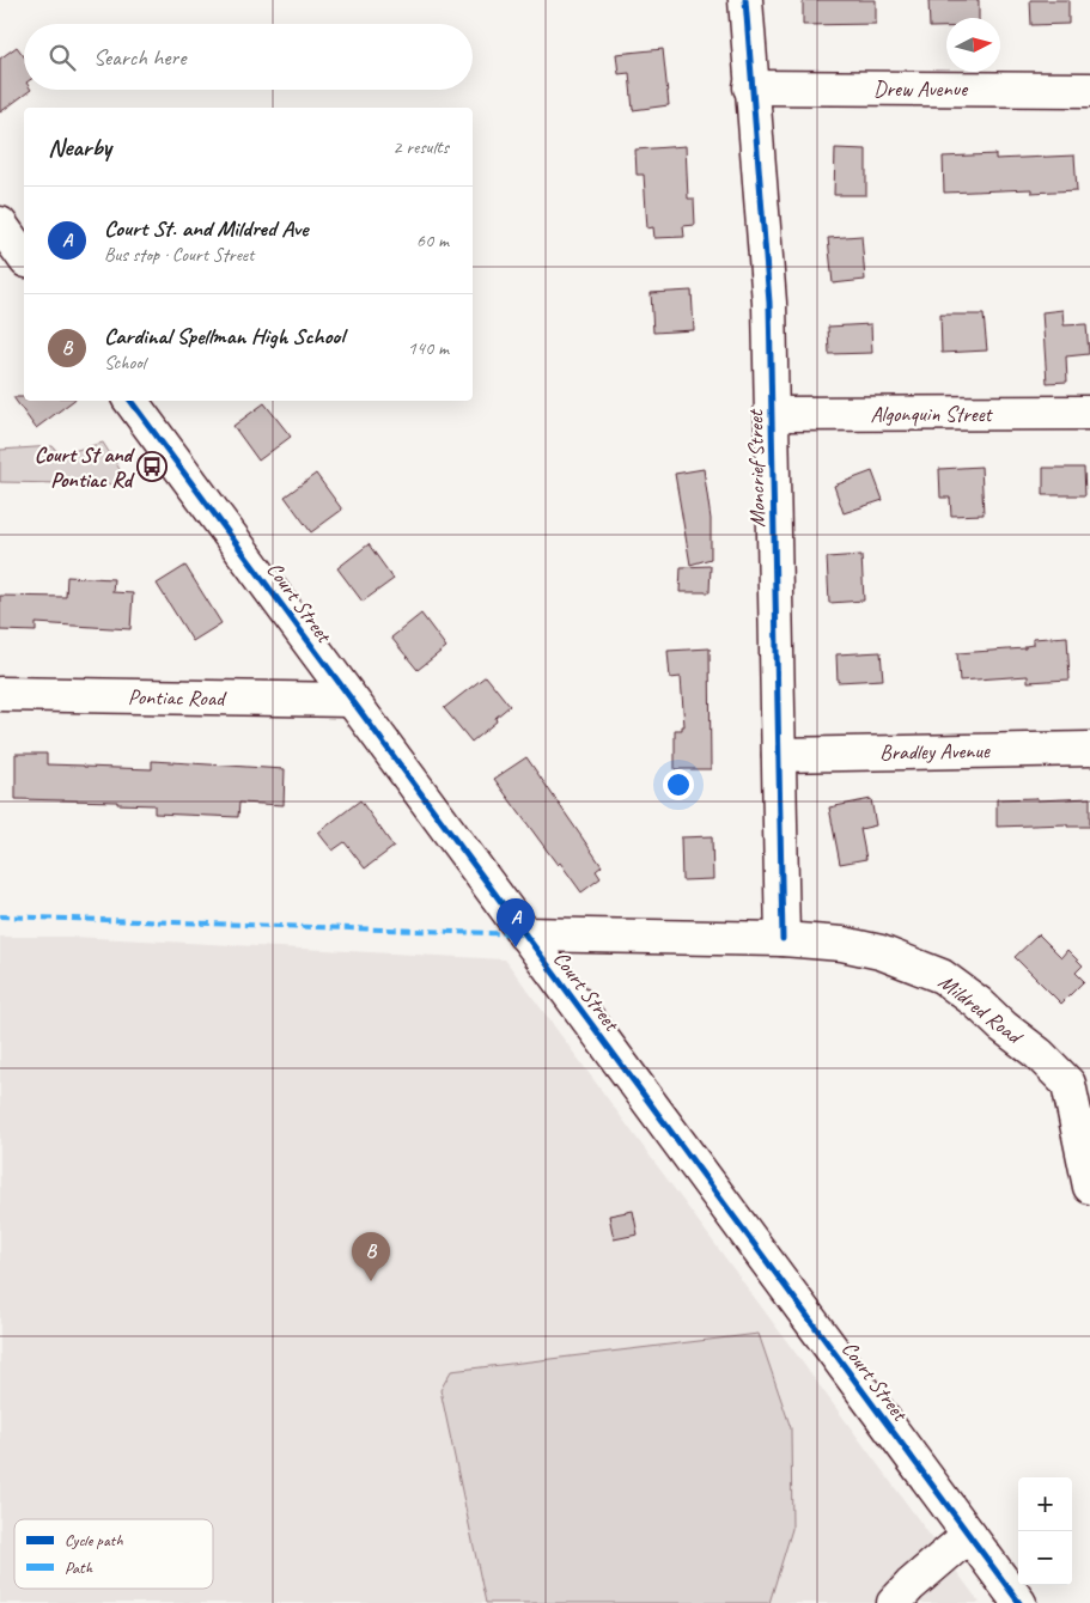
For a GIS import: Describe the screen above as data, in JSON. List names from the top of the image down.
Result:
{
  "streets": {
    "street": [
      "Drew Avenue",
      "Algonquin Street",
      "Moncrief Street",
      "Court Street",
      "Pontiac Road",
      "Bradley Avenue",
      "Mildred Road"
    ]
  },
  "crossings": [
    ["Drew Avenue", "Moncrief Street"],
    ["Algonquin Street", "Moncrief Street"],
    ["Moncrief Street", "Bradley Avenue"],
    ["Moncrief Street", "Mildred Road"],
    ["Court Street", "Pontiac Road"],
    ["Court Street", "Mildred Road"]
  ],
  "places": {
    "bus stop": ["Court St and Pontiac Rd"]
  },
  "legend": ["Cycle path", "Path"],
  "north": "right",
  "page": {
    "search": "Search here",
    "heading": ["Nearby", "2 results"],
    "list": [
      {
        "mark": "A",
        "name": "Court St. and Mildred Ave",
        "note": "Bus stop · Court Street",
        "value": "60 m"
      },
      {
        "mark": "B",
        "name": "Cardinal Spellman High School",
        "note": "School",
        "value": "140 m"
      }
    ],
    "pins": ["A", "B"],
    "map_buttons": ["+", "−"]
  }
}
